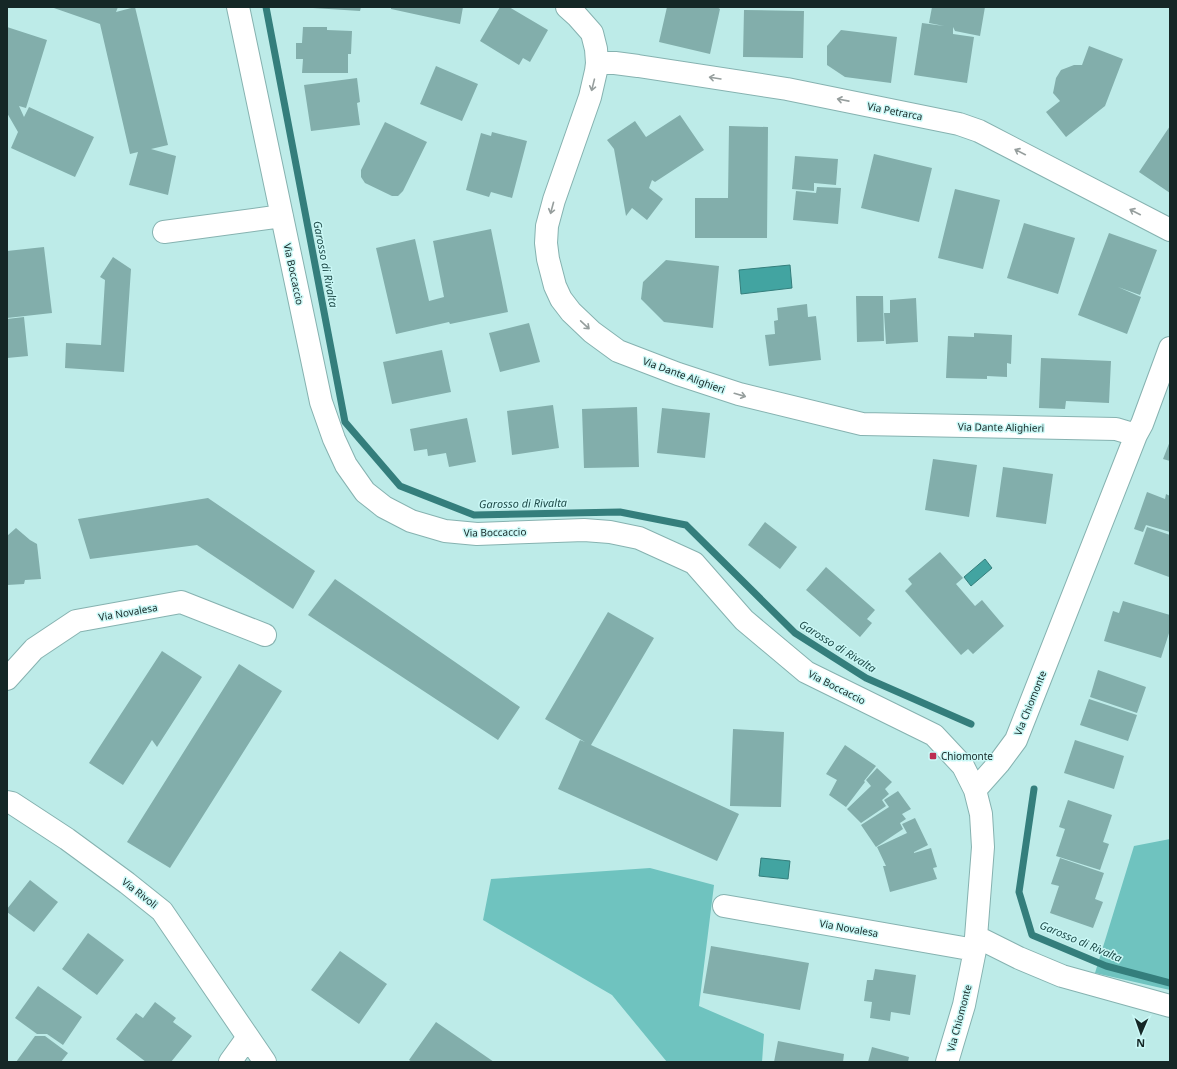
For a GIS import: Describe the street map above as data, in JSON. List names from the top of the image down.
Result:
{
  "streets": {
    "street": [
      "Via Petrarca",
      "Via Boccaccio",
      "Via Dante Alighieri",
      "Via Novalesa",
      "Via Chiomonte",
      "Via Rivoli"
    ]
  },
  "crossings": [
    ["Via Petrarca", "Via Dante Alighieri"],
    ["Via Boccaccio", "Via Chiomonte"],
    ["Via Dante Alighieri", "Via Chiomonte"],
    ["Via Novalesa", "Via Chiomonte"]
  ],
  "one_way": ["Via Petrarca"],
  "water": ["Garosso di Rivalta"],
  "places": {
    "transit": ["Chiomonte"]
  },
  "north": "bottom"
}
